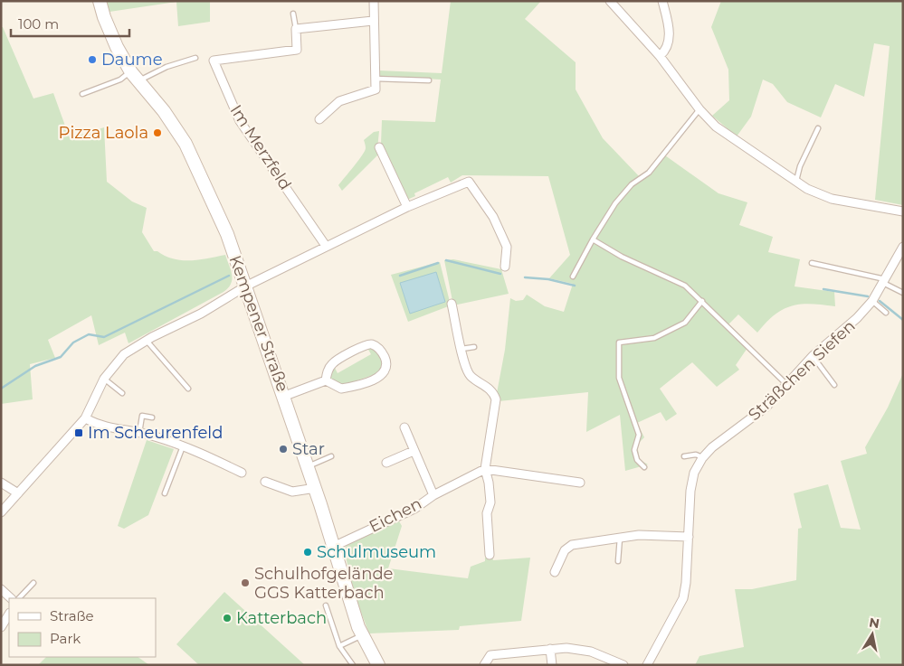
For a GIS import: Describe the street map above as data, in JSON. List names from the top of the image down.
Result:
{
  "streets": {
    "main road": ["Kempener Straße"],
    "street": ["Im Merzfeld", "Sträßchen Siefen", "Eichen"]
  },
  "crossings": [
    ["Kempener Straße", "Eichen"]
  ],
  "places": {
    "other": [
      "Daume",
      "Pizza Laola",
      "Star",
      "Schulmuseum",
      "Schulhofgelände GGS Katterbach",
      "Katterbach"
    ],
    "transit": ["Im Scheurenfeld"]
  },
  "legend": ["Straße", "Park"],
  "scale_bar": "100 m",
  "north": "top"
}
